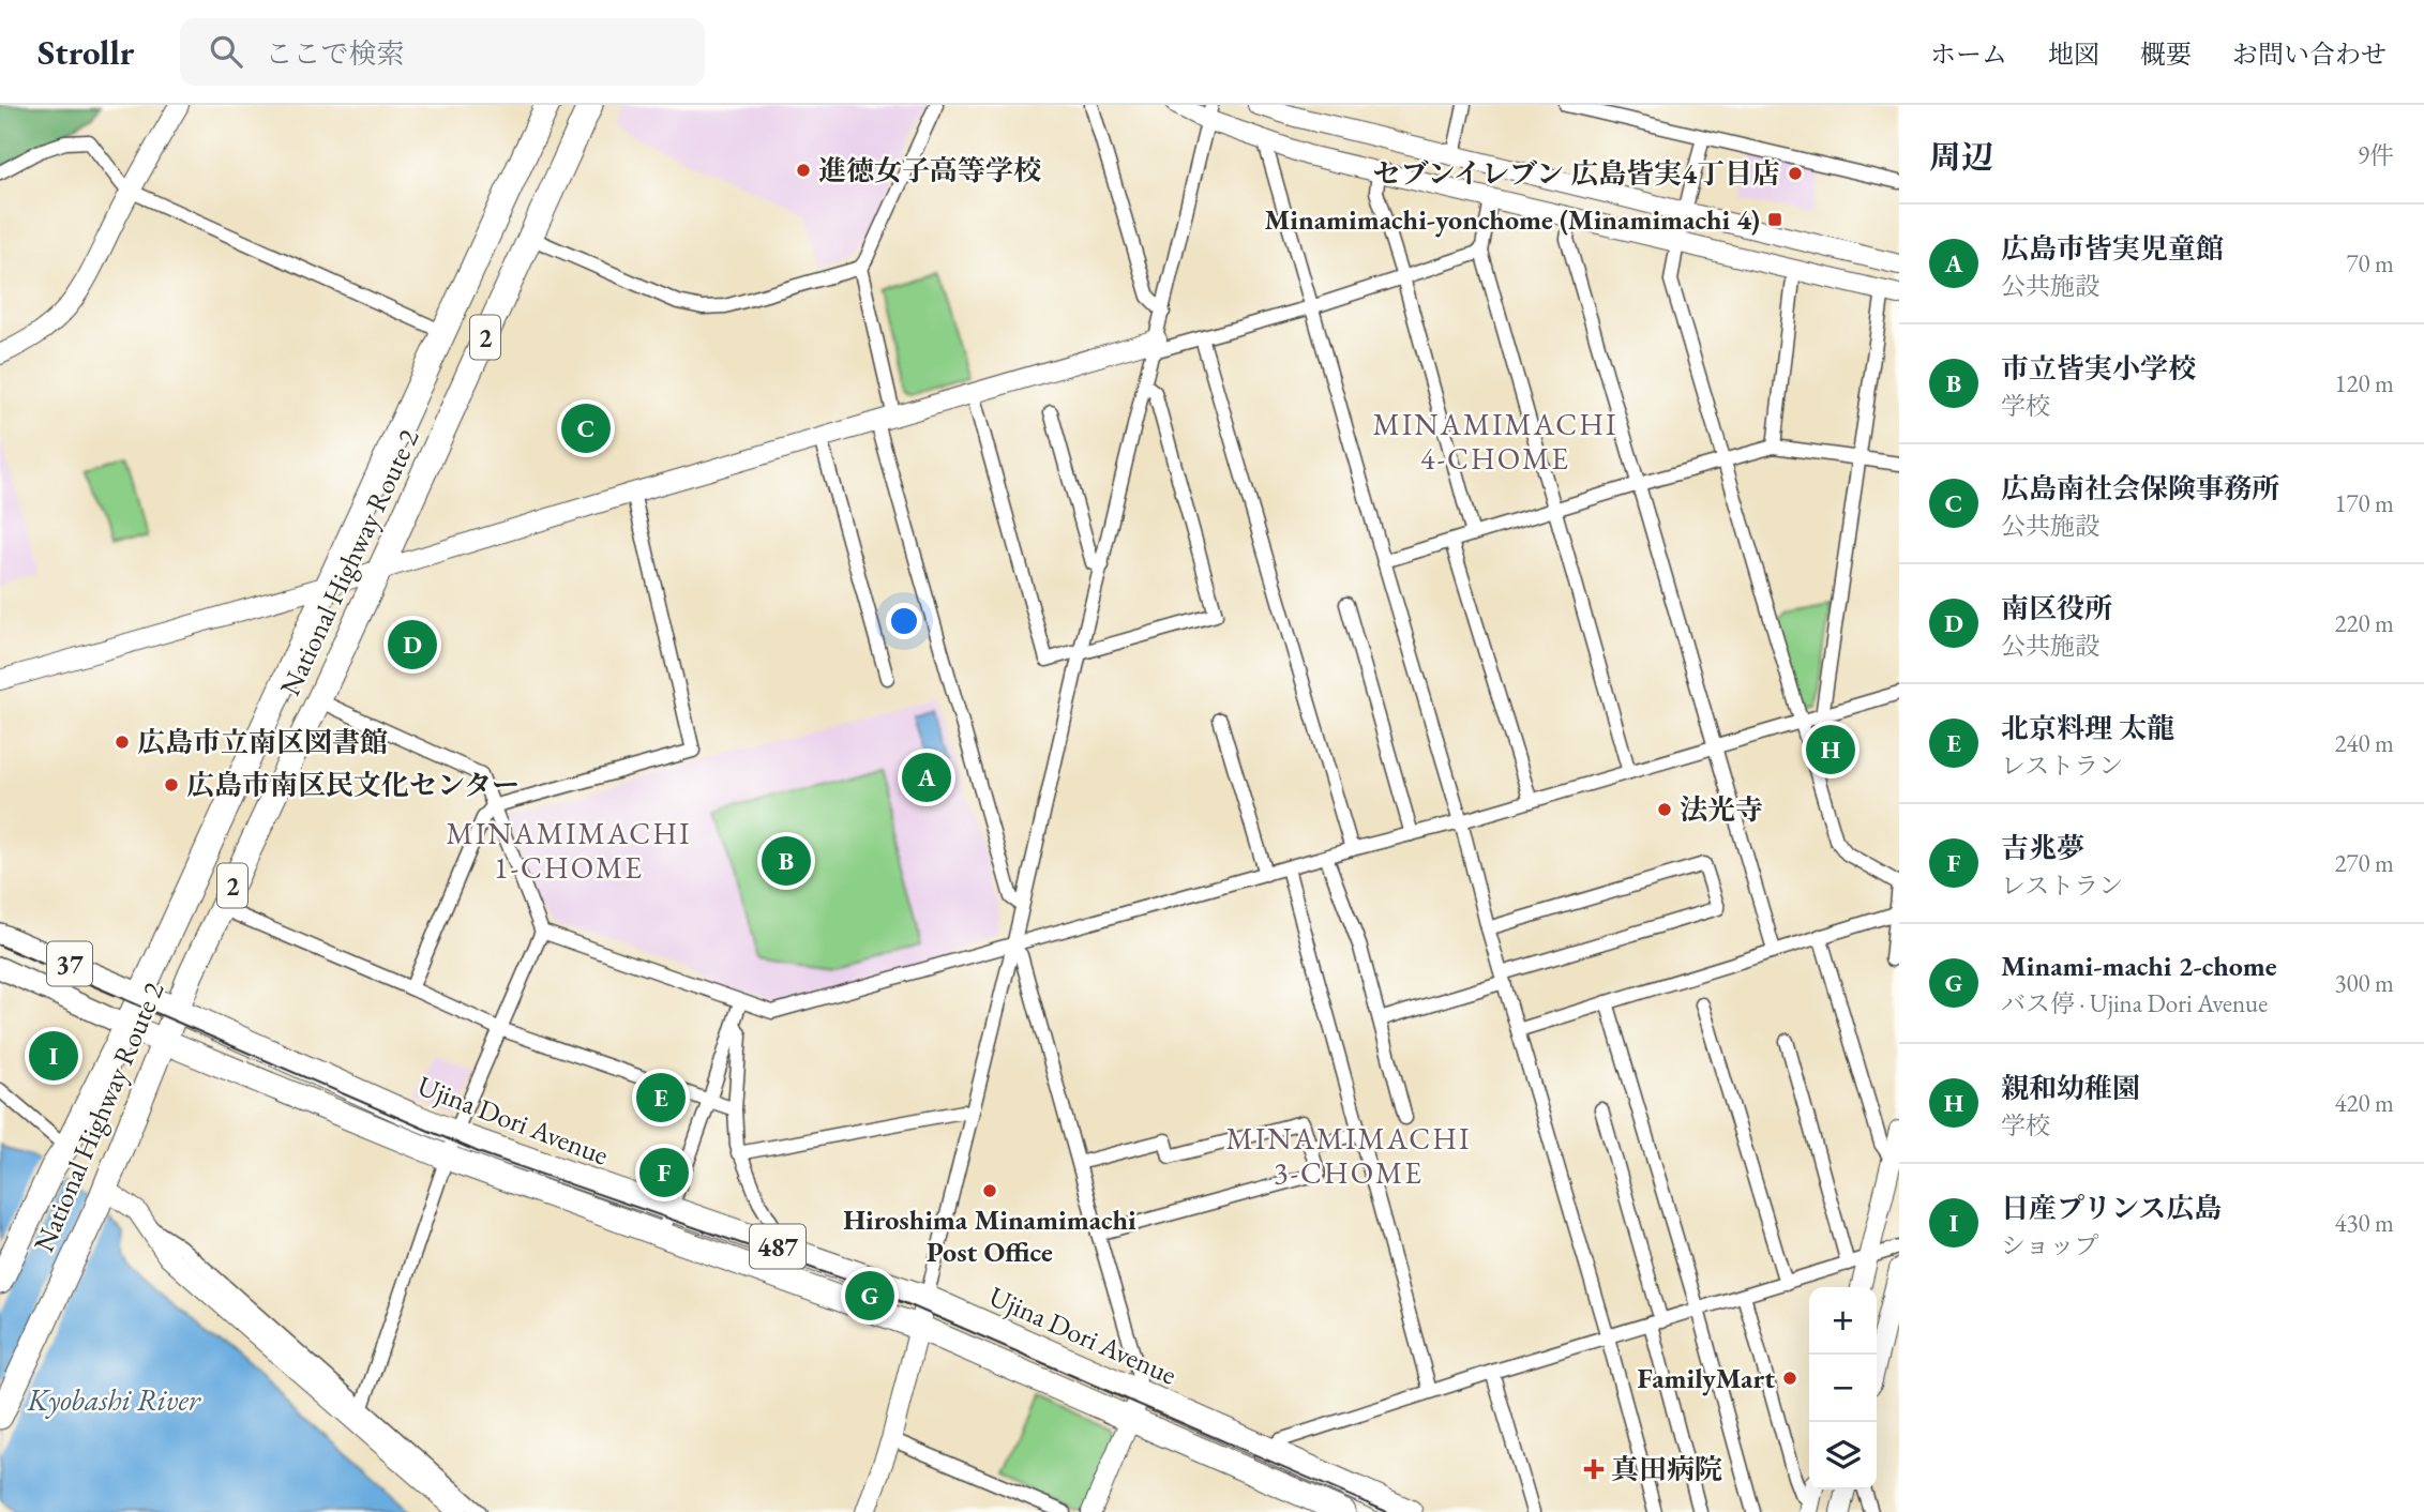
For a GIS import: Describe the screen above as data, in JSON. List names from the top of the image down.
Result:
{
  "streets": {
    "highway": [
      "2",
      "National Highway Route 2",
      "Ujina Dori Avenue",
      "487"
    ],
    "main road": ["37"]
  },
  "crossings": [
    ["National Highway Route 2", "37"],
    ["National Highway Route 2", "Ujina Dori Avenue"],
    ["37", "Ujina Dori Avenue"]
  ],
  "districts": ["MINAMIMACHI 4-CHOME", "MINAMIMACHI 1-CHOME", "MINAMIMACHI 3-CHOME"],
  "water": ["Kyobashi River"],
  "places": {
    "other": [
      "進徳女子高等学校",
      "セブンイレブン 広島皆実4丁目店",
      "広島市立南区図書館",
      "広島市南区民文化センター",
      "法光寺",
      "Hiroshima Minamimachi Post Office",
      "FamilyMart"
    ],
    "transit": ["Minamimachi-yonchome (Minamimachi 4)"],
    "health": ["真田病院"]
  },
  "page": {
    "header": "Strollr",
    "search": "ここで検索",
    "nav": [
      "ホーム",
      "地図",
      "概要",
      "お問い合わせ"
    ],
    "heading": ["周辺", "9件"],
    "list": [
      {
        "mark": "A",
        "name": "広島市皆実児童館",
        "note": "公共施設",
        "value": "70 m"
      },
      {
        "mark": "B",
        "name": "市立皆実小学校",
        "note": "学校",
        "value": "120 m"
      },
      {
        "mark": "C",
        "name": "広島南社会保険事務所",
        "note": "公共施設",
        "value": "170 m"
      },
      {
        "mark": "D",
        "name": "南区役所",
        "note": "公共施設",
        "value": "220 m"
      },
      {
        "mark": "E",
        "name": "北京料理 太龍",
        "note": "レストラン",
        "value": "240 m"
      },
      {
        "mark": "F",
        "name": "吉兆夢",
        "note": "レストラン",
        "value": "270 m"
      },
      {
        "mark": "G",
        "name": "Minami-machi 2-chome",
        "note": "バス停 · Ujina Dori Avenue",
        "value": "300 m"
      },
      {
        "mark": "H",
        "name": "親和幼稚園",
        "note": "学校",
        "value": "420 m"
      },
      {
        "mark": "I",
        "name": "日産プリンス広島",
        "note": "ショップ",
        "value": "430 m"
      }
    ],
    "pins": [
      "C",
      "D",
      "H",
      "A",
      "B",
      "I",
      "E",
      "F",
      "G"
    ],
    "map_buttons": ["+", "−"]
  }
}
